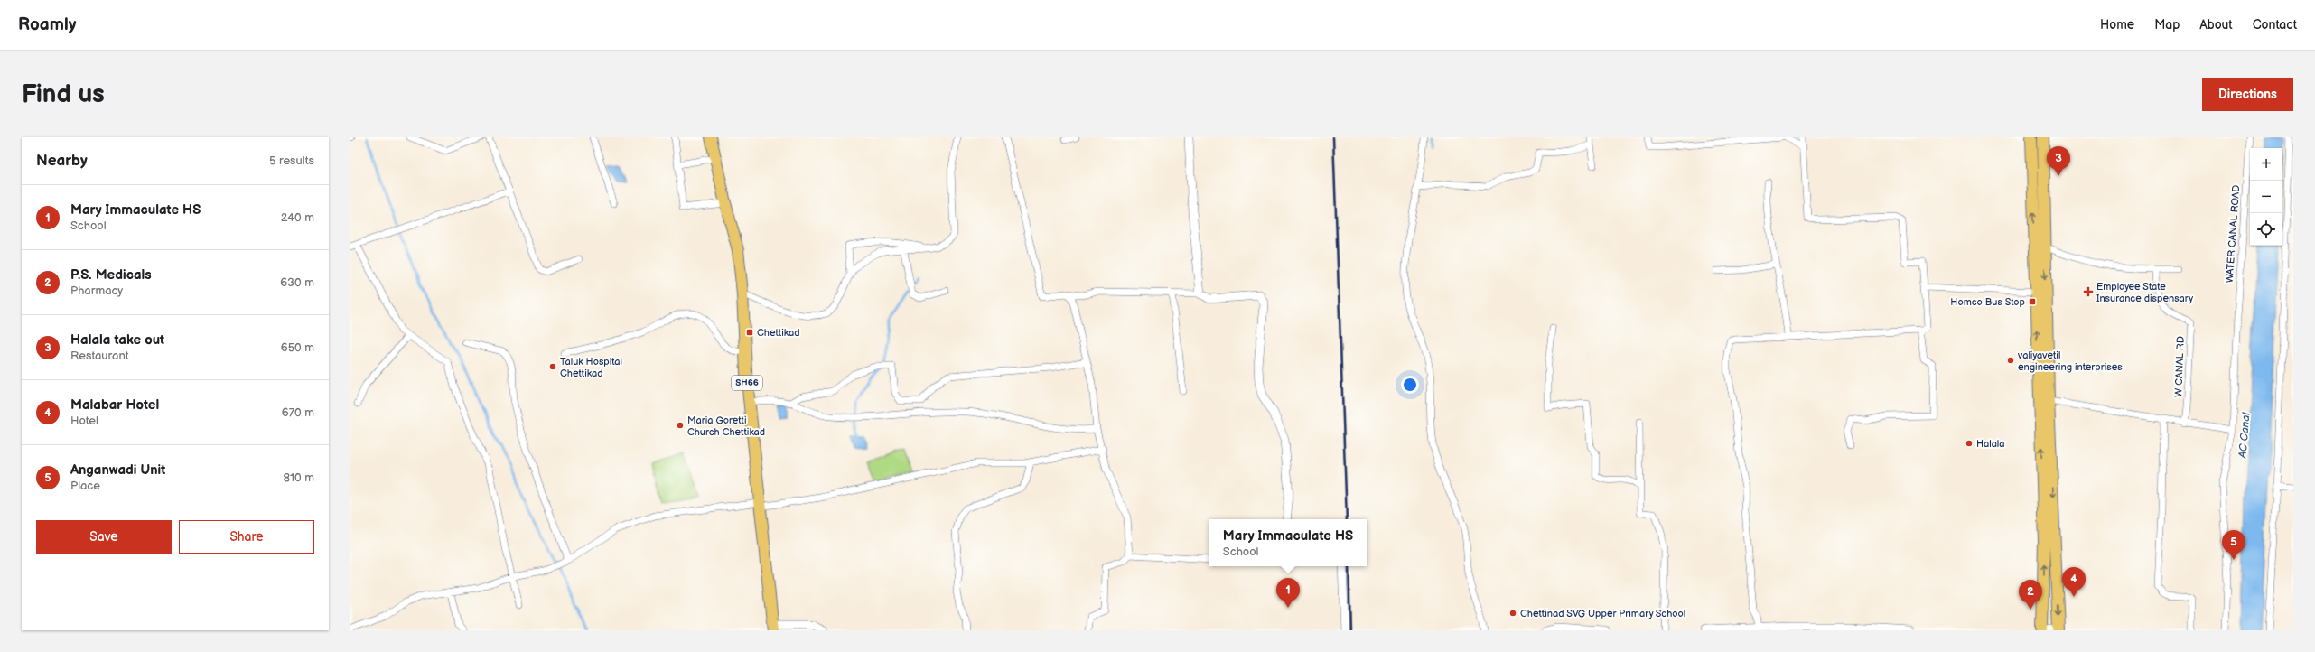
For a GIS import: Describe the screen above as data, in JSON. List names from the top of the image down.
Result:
{
  "streets": {
    "main road": ["SH66"],
    "street": ["WATER CANAL ROAD", "W CANAL RD"]
  },
  "water": ["AC Canal"],
  "places": {
    "health": ["Employee State Insurance dispensary"],
    "transit": ["Homco Bus Stop", "Chettikad"],
    "other": [
      "valiyavetil engineering interprises",
      "Taluk Hospital Chettikad",
      "Maria Goretti Church Chettikad",
      "Halala",
      "Chettinad SVG Upper Primary School"
    ]
  },
  "page": {
    "header": "Roamly",
    "nav": [
      "Home",
      "Map",
      "About",
      "Contact"
    ],
    "buttons": [
      "Directions",
      ["Save", "Share"]
    ],
    "title": "Find us",
    "heading": ["Nearby", "5 results"],
    "pins": [
      "3",
      "5",
      "4",
      "1",
      "2"
    ],
    "map_buttons": ["+", "−"],
    "list": [
      {
        "mark": "1",
        "name": "Mary Immaculate HS",
        "note": "School",
        "value": "240 m"
      },
      {
        "mark": "2",
        "name": "P.S. Medicals",
        "note": "Pharmacy",
        "value": "630 m"
      },
      {
        "mark": "3",
        "name": "Halala take out",
        "note": "Restaurant",
        "value": "650 m"
      },
      {
        "mark": "4",
        "name": "Malabar Hotel",
        "note": "Hotel",
        "value": "670 m"
      },
      {
        "mark": "5",
        "name": "Anganwadi Unit",
        "note": "Place",
        "value": "810 m"
      }
    ],
    "popup": ["Mary Immaculate HS", "School"]
  }
}
